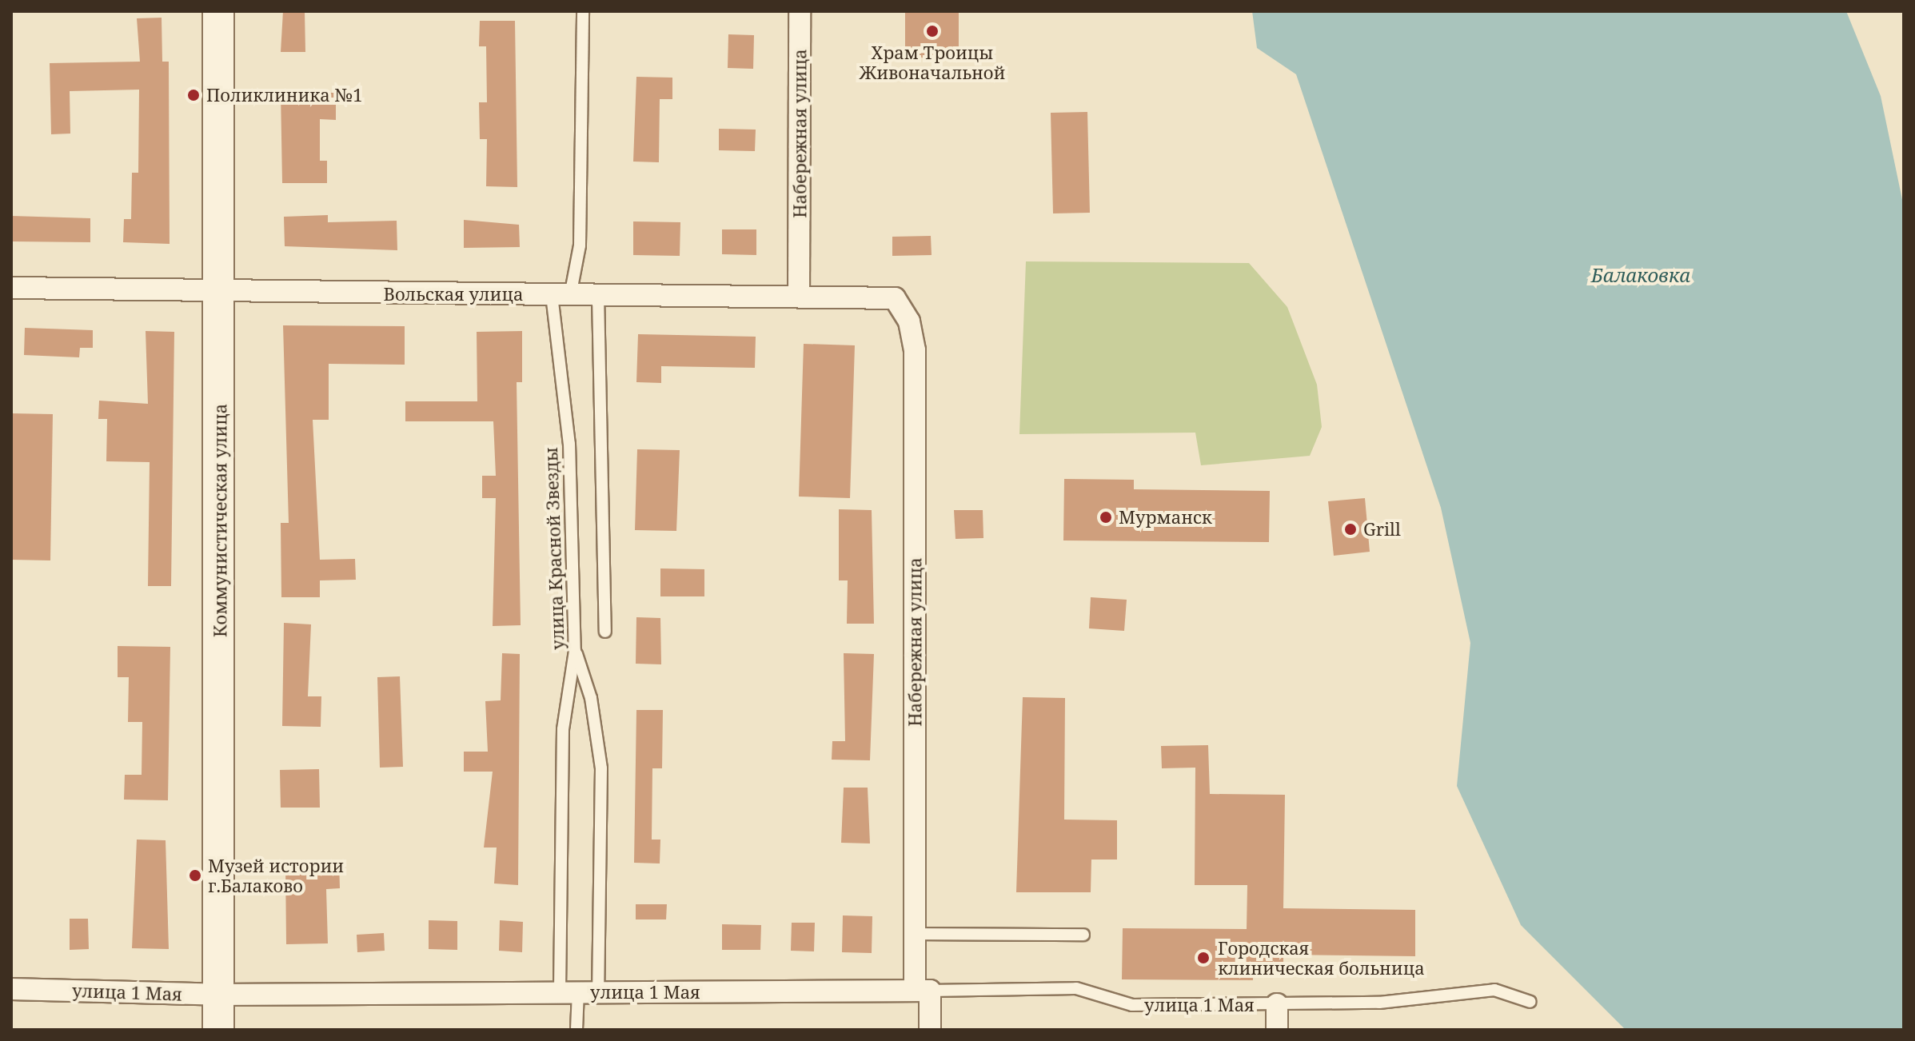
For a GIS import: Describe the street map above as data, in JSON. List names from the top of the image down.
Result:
{
  "streets": {
    "main road": ["Коммунистическая улица"],
    "street": ["Набережная улица", "Вольская улица", "улица 1 Мая"],
    "lane": ["улица Красной Звезды"]
  },
  "crossings": [
    ["Набережная улица", "Вольская улица"],
    ["Набережная улица", "улица 1 Мая"],
    ["Вольская улица", "Коммунистическая улица"],
    ["Вольская улица", "улица Красной Звезды"],
    ["Коммунистическая улица", "улица 1 Мая"],
    ["улица Красной Звезды", "улица 1 Мая"]
  ],
  "water": ["Балаковка"],
  "places": [
    "Храм Троицы Живоначальной",
    "Поликлиника №1",
    "Мурманск",
    "Grill",
    "Музей истории г.Балаково",
    "Городская клиническая больница"
  ]
}
